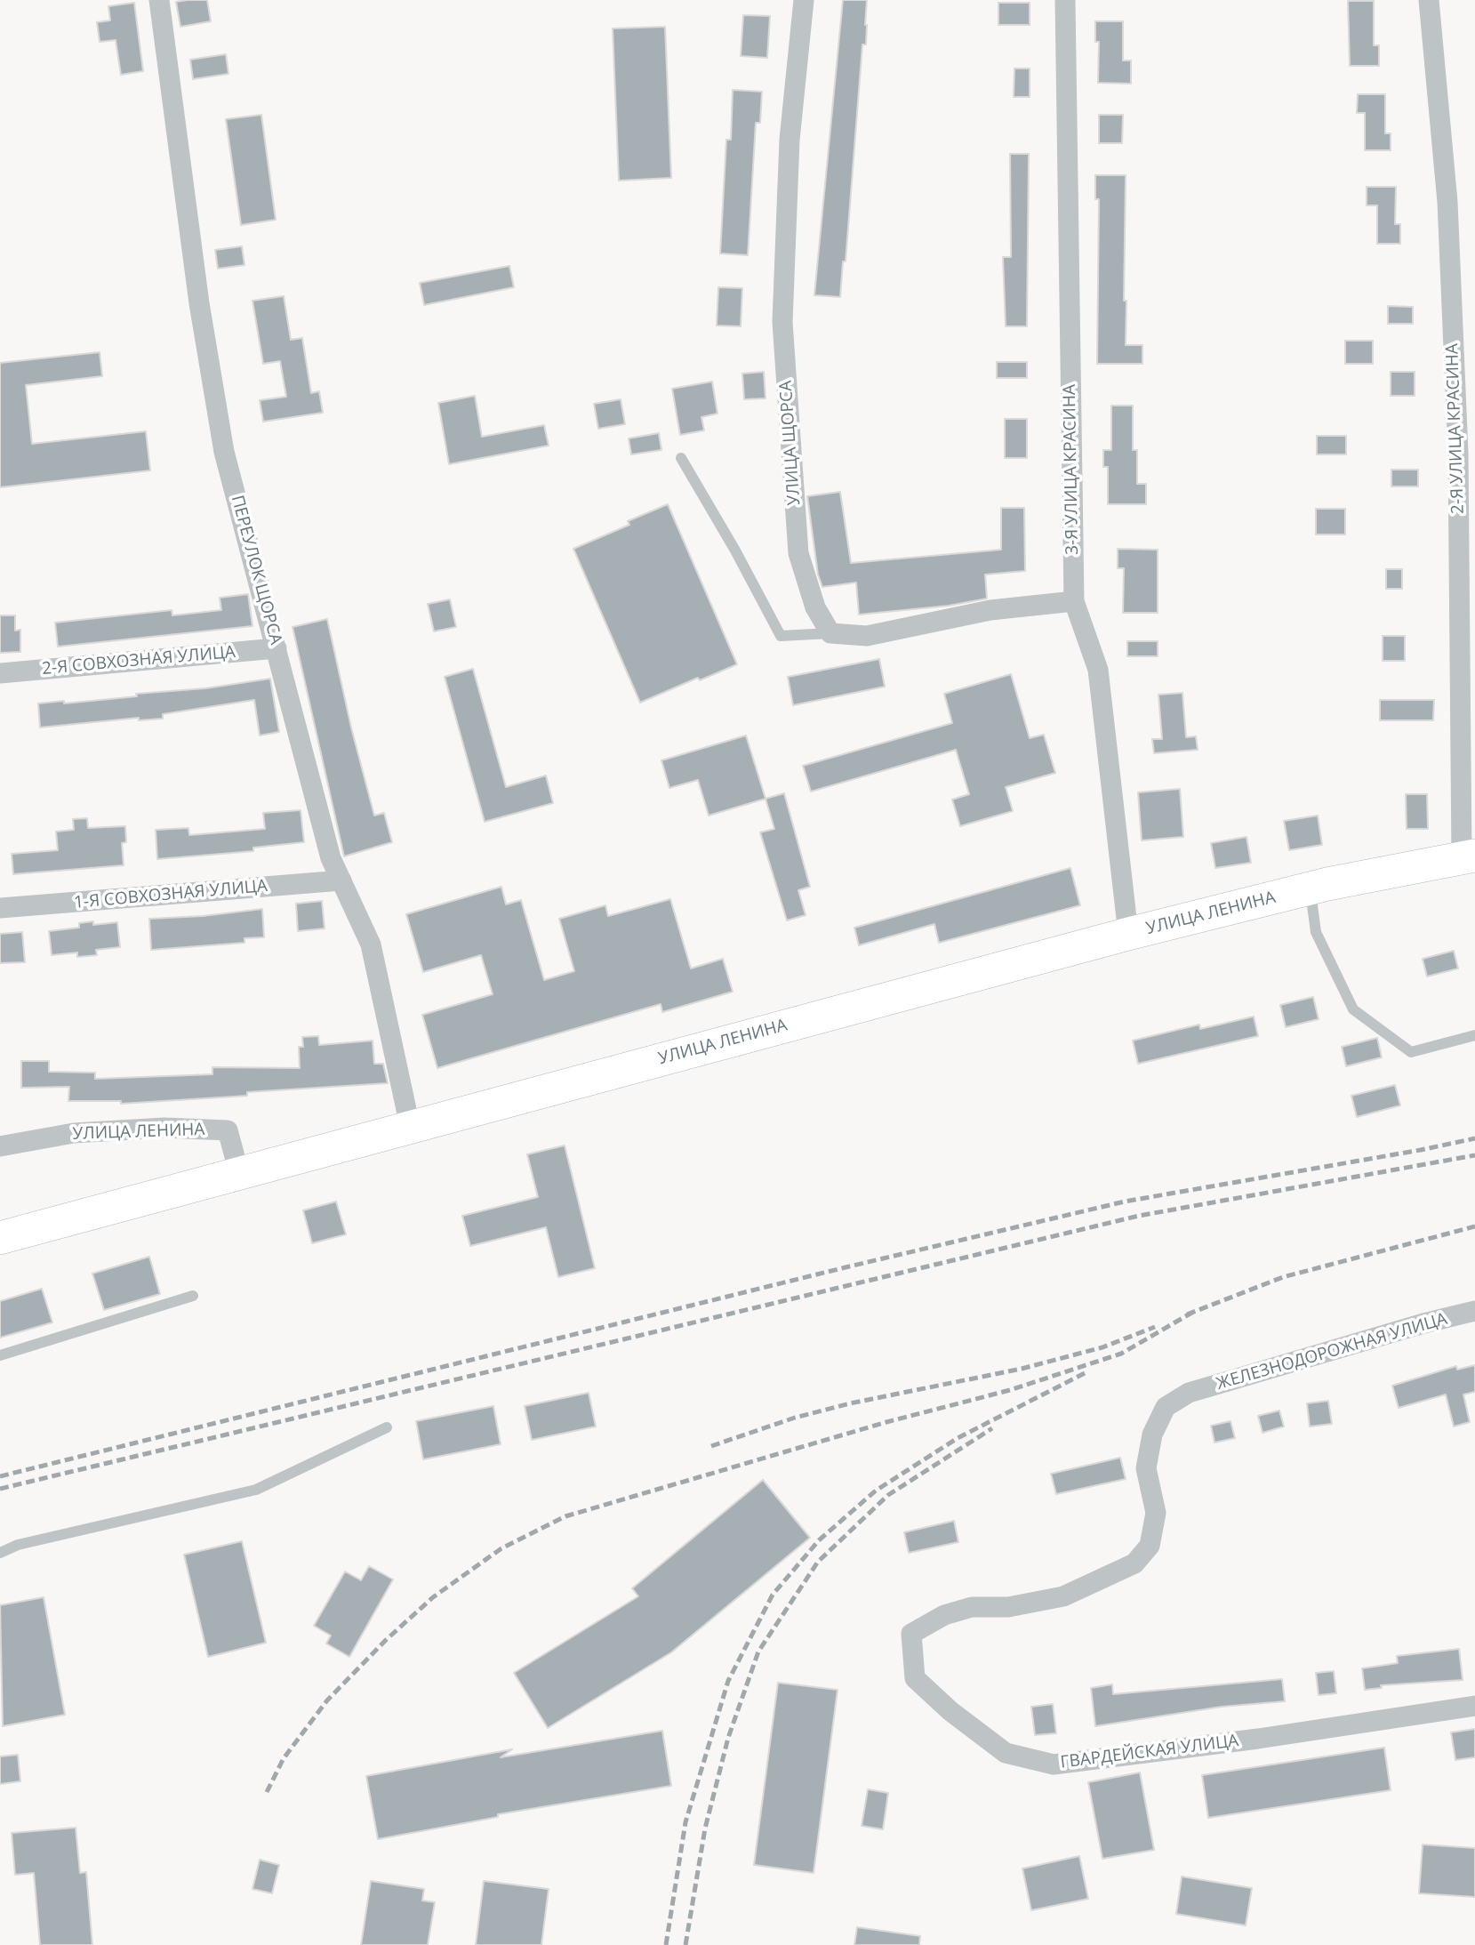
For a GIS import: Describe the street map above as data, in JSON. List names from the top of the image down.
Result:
{
  "streets": {
    "main road": ["УЛИЦА ЛЕНИНА"],
    "street": [
      "2-Я УЛИЦА КРАСИНА",
      "УЛИЦА ЩОРСА",
      "3-Я УЛИЦА КРАСИНА",
      "ПЕРЕУЛОК ЩОРСА",
      "2-Я СОВХОЗНАЯ УЛИЦА",
      "1-Я СОВХОЗНАЯ УЛИЦА",
      "ЖЕЛЕЗНОДОРОЖНАЯ УЛИЦА",
      "ГВАРДЕЙСКАЯ УЛИЦА"
    ]
  },
  "crossings": [
    ["2-Я УЛИЦА КРАСИНА", "УЛИЦА ЛЕНИНА"],
    ["3-Я УЛИЦА КРАСИНА", "УЛИЦА ЛЕНИНА"],
    ["ПЕРЕУЛОК ЩОРСА", "2-Я СОВХОЗНАЯ УЛИЦА"],
    ["ПЕРЕУЛОК ЩОРСА", "1-Я СОВХОЗНАЯ УЛИЦА"],
    ["ПЕРЕУЛОК ЩОРСА", "УЛИЦА ЛЕНИНА"],
    ["ЖЕЛЕЗНОДОРОЖНАЯ УЛИЦА", "ГВАРДЕЙСКАЯ УЛИЦА"]
  ]
}
